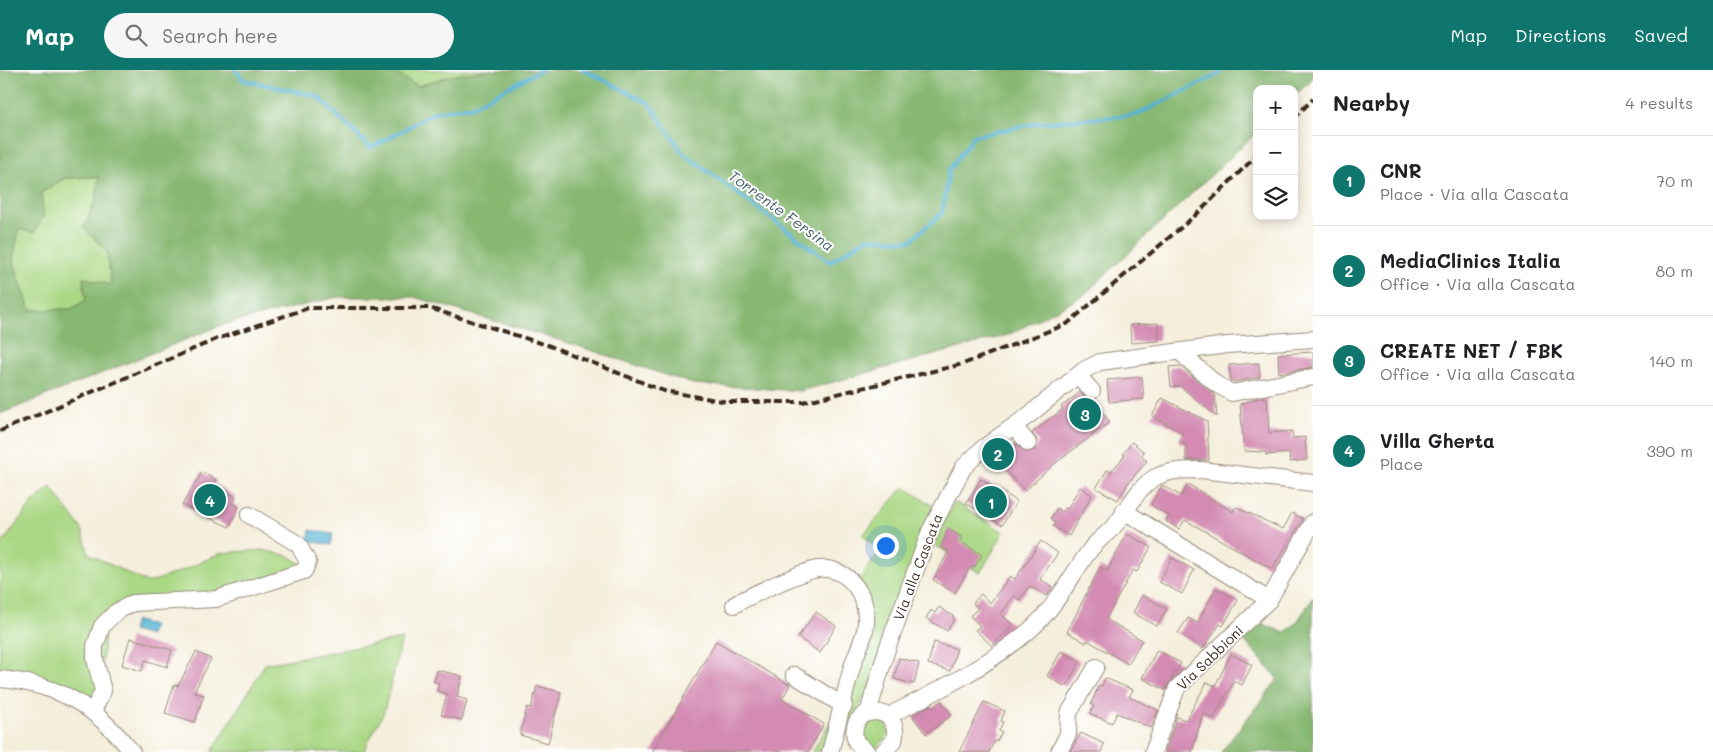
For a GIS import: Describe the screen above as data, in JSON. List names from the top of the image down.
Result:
{
  "streets": {
    "street": ["Via alla Cascata", "Via Sabbioni"]
  },
  "water": ["Torrente Fersina"],
  "page": {
    "header": "Map",
    "search": "Search here",
    "nav": ["Map", "Directions", "Saved"],
    "heading": ["Nearby", "4 results"],
    "map_buttons": ["+", "−"],
    "list": [
      {
        "mark": "1",
        "name": "CNR",
        "note": "Place · Via alla Cascata",
        "value": "70 m"
      },
      {
        "mark": "2",
        "name": "MediaClinics Italia",
        "note": "Office · Via alla Cascata",
        "value": "80 m"
      },
      {
        "mark": "3",
        "name": "CREATE NET / FBK",
        "note": "Office · Via alla Cascata",
        "value": "140 m"
      },
      {
        "mark": "4",
        "name": "Villa Gherta",
        "note": "Place",
        "value": "390 m"
      }
    ],
    "pins": [
      "3",
      "2",
      "4",
      "1"
    ]
  }
}
